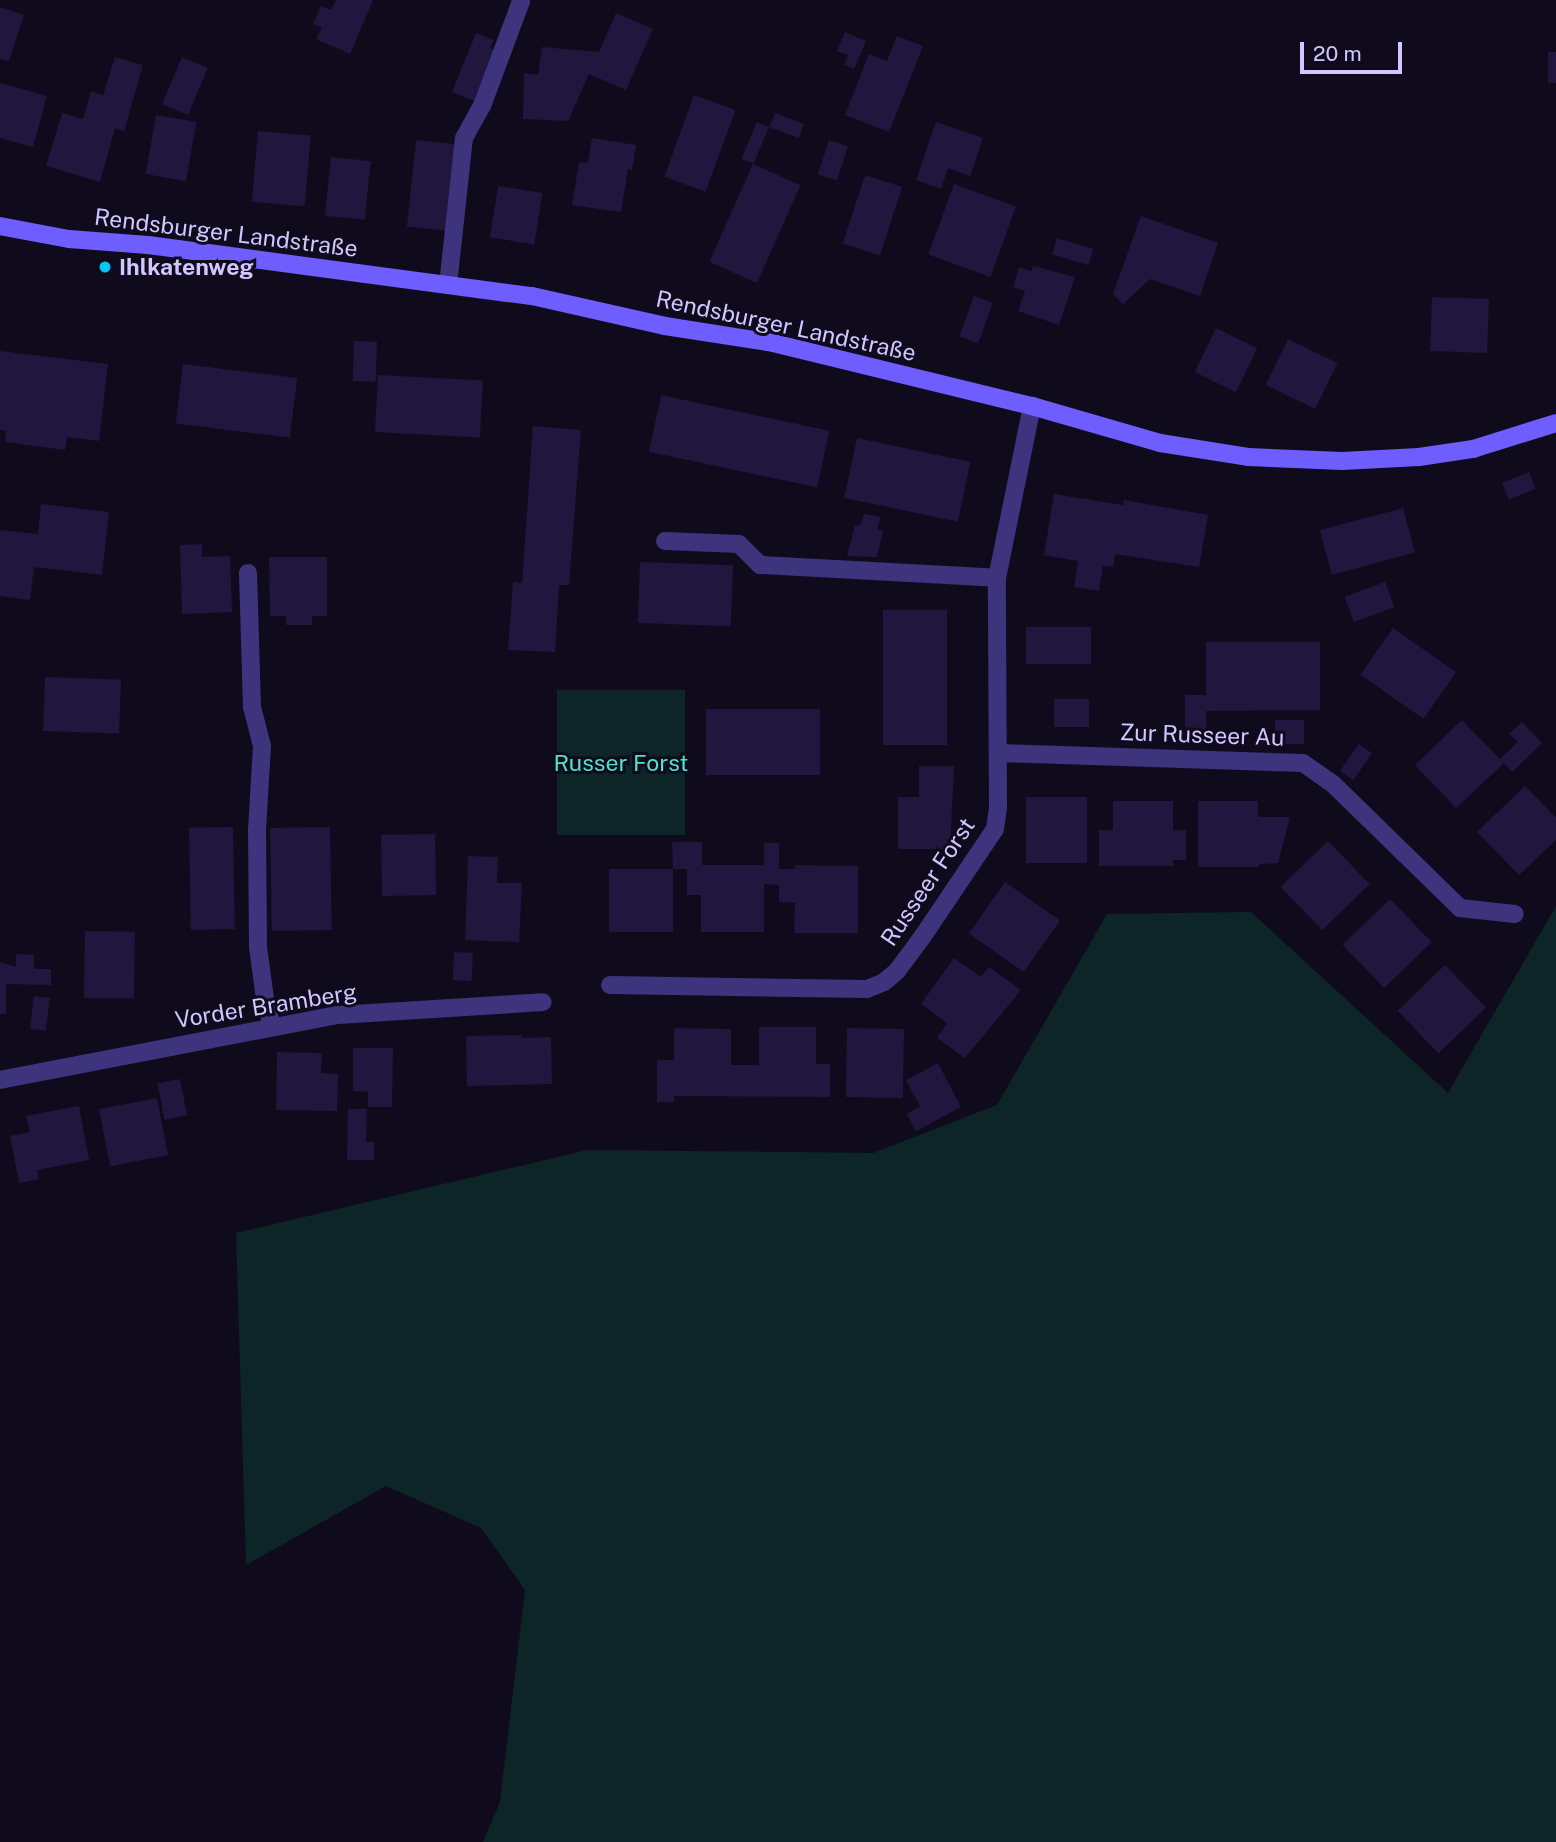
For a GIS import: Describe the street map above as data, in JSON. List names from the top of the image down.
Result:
{
  "streets": {
    "street": [
      "Rendsburger Landstraße",
      "Zur Russeer Au",
      "Russeer Forst",
      "Vorder Bramberg"
    ]
  },
  "crossings": [
    ["Rendsburger Landstraße", "Russeer Forst"],
    ["Zur Russeer Au", "Russeer Forst"]
  ],
  "parks": ["Russer Forst"],
  "places": ["Ihlkatenweg"],
  "scale_bar": "20 m"
}
